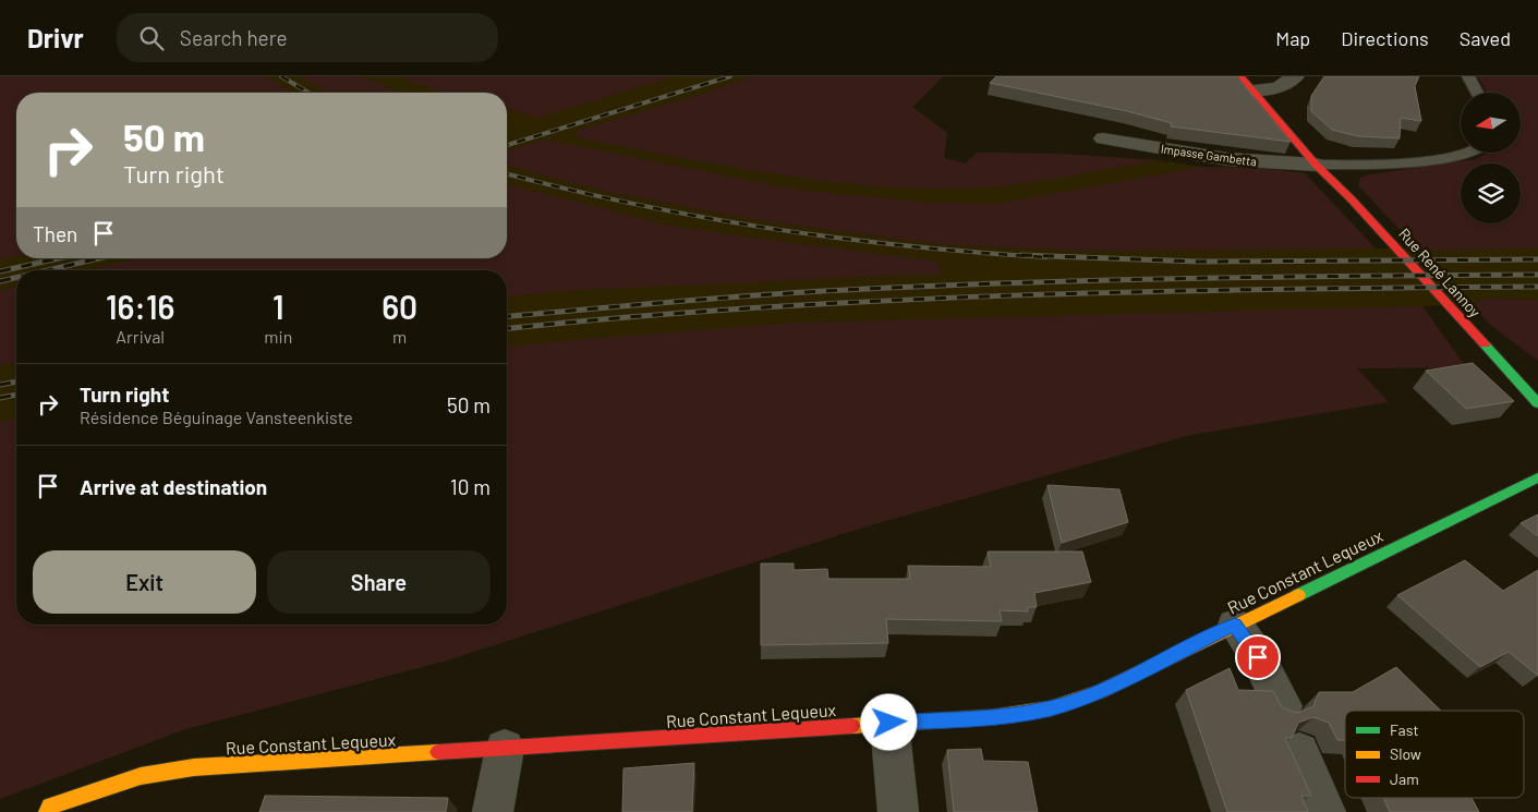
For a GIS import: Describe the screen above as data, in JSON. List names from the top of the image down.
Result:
{
  "streets": {
    "street": ["Impasse Gambetta", "Rue René Lannoy", "Rue Constant Lequeux"]
  },
  "crossings": [
    ["Impasse Gambetta", "Rue René Lannoy"]
  ],
  "legend": ["Fast", "Slow", "Jam"],
  "north": "left",
  "page": {
    "header": "Drivr",
    "search": "Search here",
    "nav": ["Map", "Directions", "Saved"],
    "turn": ["50 m", "Turn right"],
    "then": "Then",
    "eta": [
      "16:16",
      "Arrival",
      "1",
      "min",
      "60",
      "m"
    ],
    "list": [
      {
        "name": "Turn right",
        "note": "Résidence Béguinage Vansteenkiste",
        "value": "50 m"
      },
      {
        "name": "Arrive at destination",
        "value": "10 m"
      }
    ],
    "buttons": ["Exit", "Share"]
  }
}
